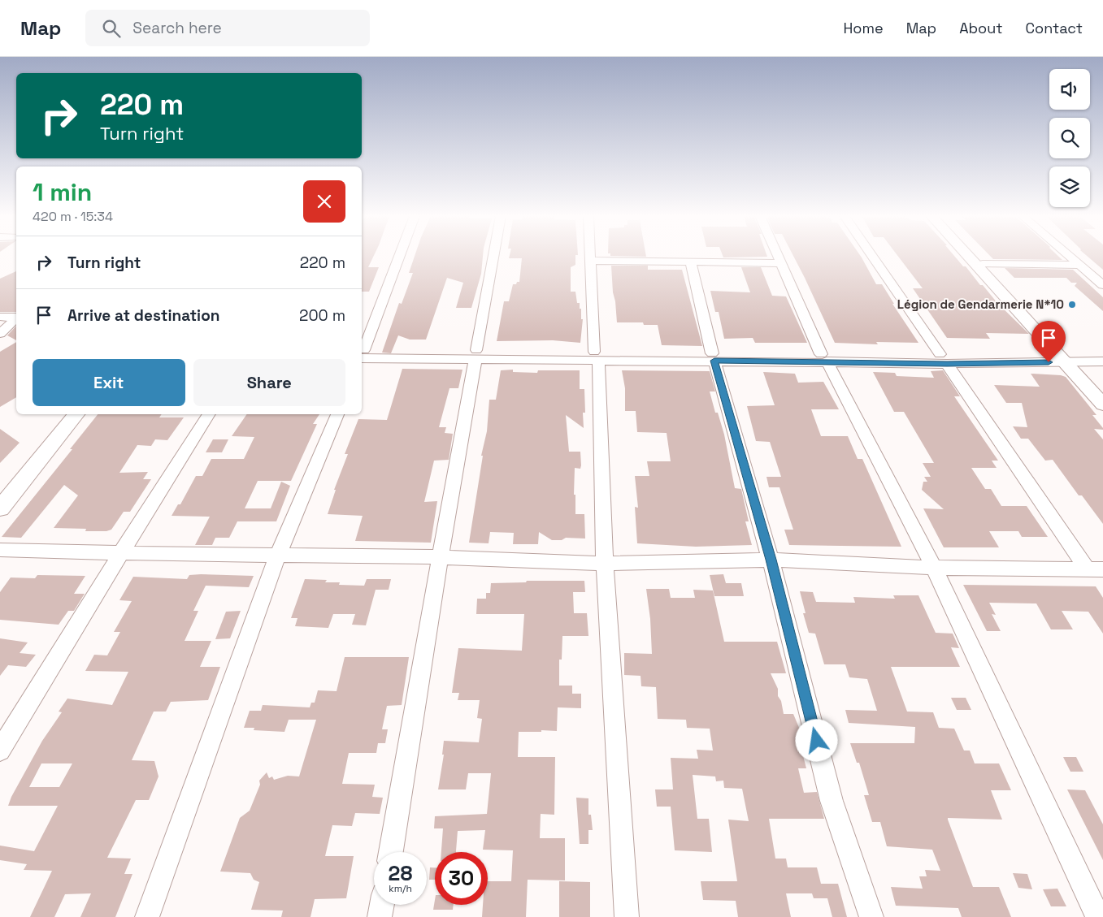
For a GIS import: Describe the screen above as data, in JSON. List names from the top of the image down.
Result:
{
  "places": ["Légion de Gendarmerie N*10"],
  "page": {
    "header": "Map",
    "search": "Search here",
    "nav": [
      "Home",
      "Map",
      "About",
      "Contact"
    ],
    "turn": ["220 m", "Turn right"],
    "heading": ["1 min", "420 m · 15:34"],
    "list": [
      {
        "name": "Turn right",
        "value": "220 m"
      },
      {
        "name": "Arrive at destination",
        "value": "200 m"
      }
    ],
    "buttons": ["Exit", "Share"],
    "speed": "28 km/h",
    "limit": "30"
  }
}
